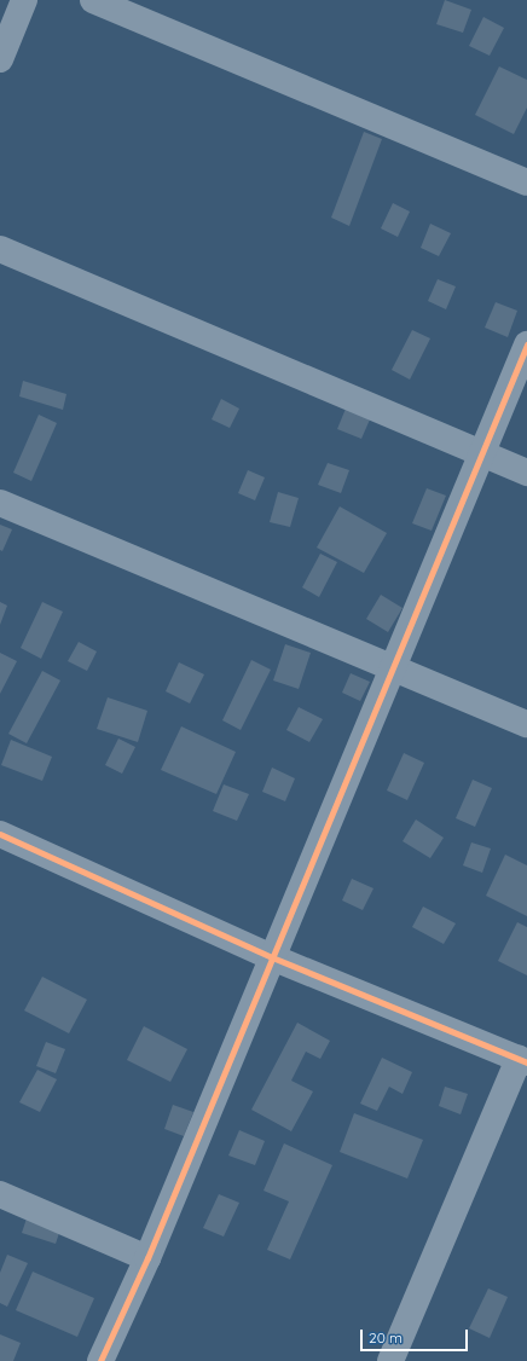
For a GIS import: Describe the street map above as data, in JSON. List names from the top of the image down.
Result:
{
  "scale_bar": "20 m"
}
